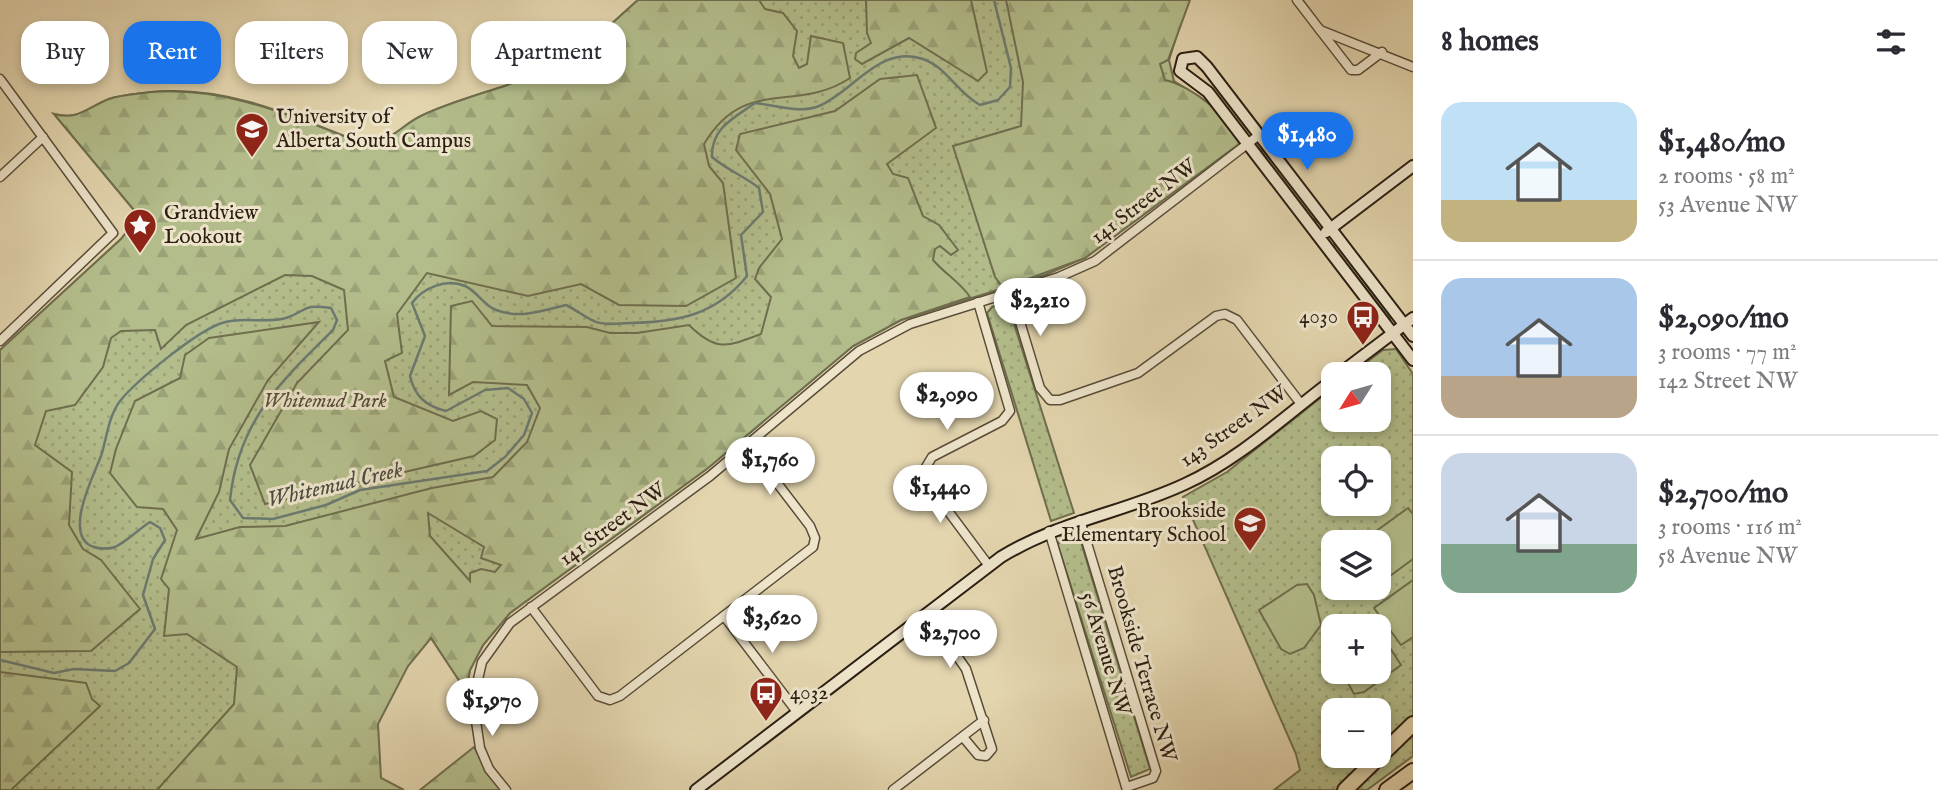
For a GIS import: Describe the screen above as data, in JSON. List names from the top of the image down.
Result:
{
  "streets": {
    "street": [
      "141 Street NW",
      "143 Street NW",
      "56 Avenue NW",
      "Brookside Terrace NW"
    ]
  },
  "crossings": [
    ["143 Street NW", "56 Avenue NW"],
    ["143 Street NW", "Brookside Terrace NW"],
    ["56 Avenue NW", "Brookside Terrace NW"]
  ],
  "water": ["Whitemud Creek"],
  "parks": ["Whitemud Park"],
  "places": {
    "school or university": ["University of Alberta South Campus", "Brookside Elementary School"],
    "place": ["Grandview Lookout"],
    "bus stop": ["4030", "4032"]
  },
  "north": "bottom left",
  "page": {
    "heading": "8 homes",
    "chip": [
      "Buy",
      "Rent",
      "Filters",
      "New",
      "Apartment"
    ],
    "list": [
      {
        "name": "$1,480/mo",
        "note": "2 rooms · 58 m² · 53 Avenue NW"
      },
      {
        "name": "$2,090/mo",
        "note": "3 rooms · 77 m² · 142 Street NW"
      },
      {
        "name": "$2,700/mo",
        "note": "3 rooms · 116 m² · 58 Avenue NW"
      }
    ],
    "price": [
      "$1,480",
      "$2,210",
      "$2,090",
      "$1,760",
      "$1,440",
      "$3,620",
      "$2,700",
      "$1,970"
    ],
    "map_buttons": ["+", "−"]
  }
}
